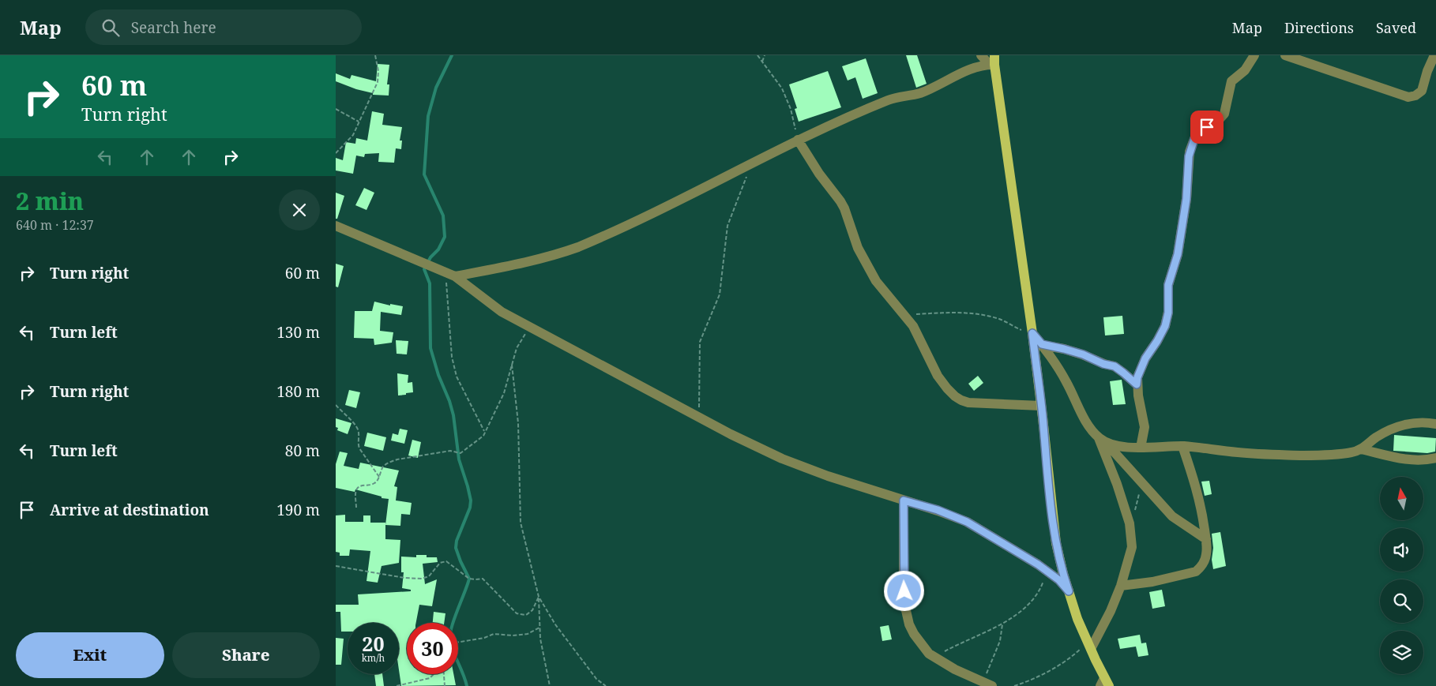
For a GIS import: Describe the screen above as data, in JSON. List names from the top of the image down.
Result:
{
  "north": "top",
  "page": {
    "header": "Map",
    "search": "Search here",
    "nav": ["Map", "Directions", "Saved"],
    "turn": ["60 m", "Turn right"],
    "heading": ["2 min", "640 m · 12:37"],
    "list": [
      {
        "name": "Turn right",
        "value": "60 m"
      },
      {
        "name": "Turn left",
        "value": "130 m"
      },
      {
        "name": "Turn right",
        "value": "180 m"
      },
      {
        "name": "Turn left",
        "value": "80 m"
      },
      {
        "name": "Arrive at destination",
        "value": "190 m"
      }
    ],
    "speed": "20 km/h",
    "limit": "30",
    "buttons": ["Exit", "Share"]
  }
}
